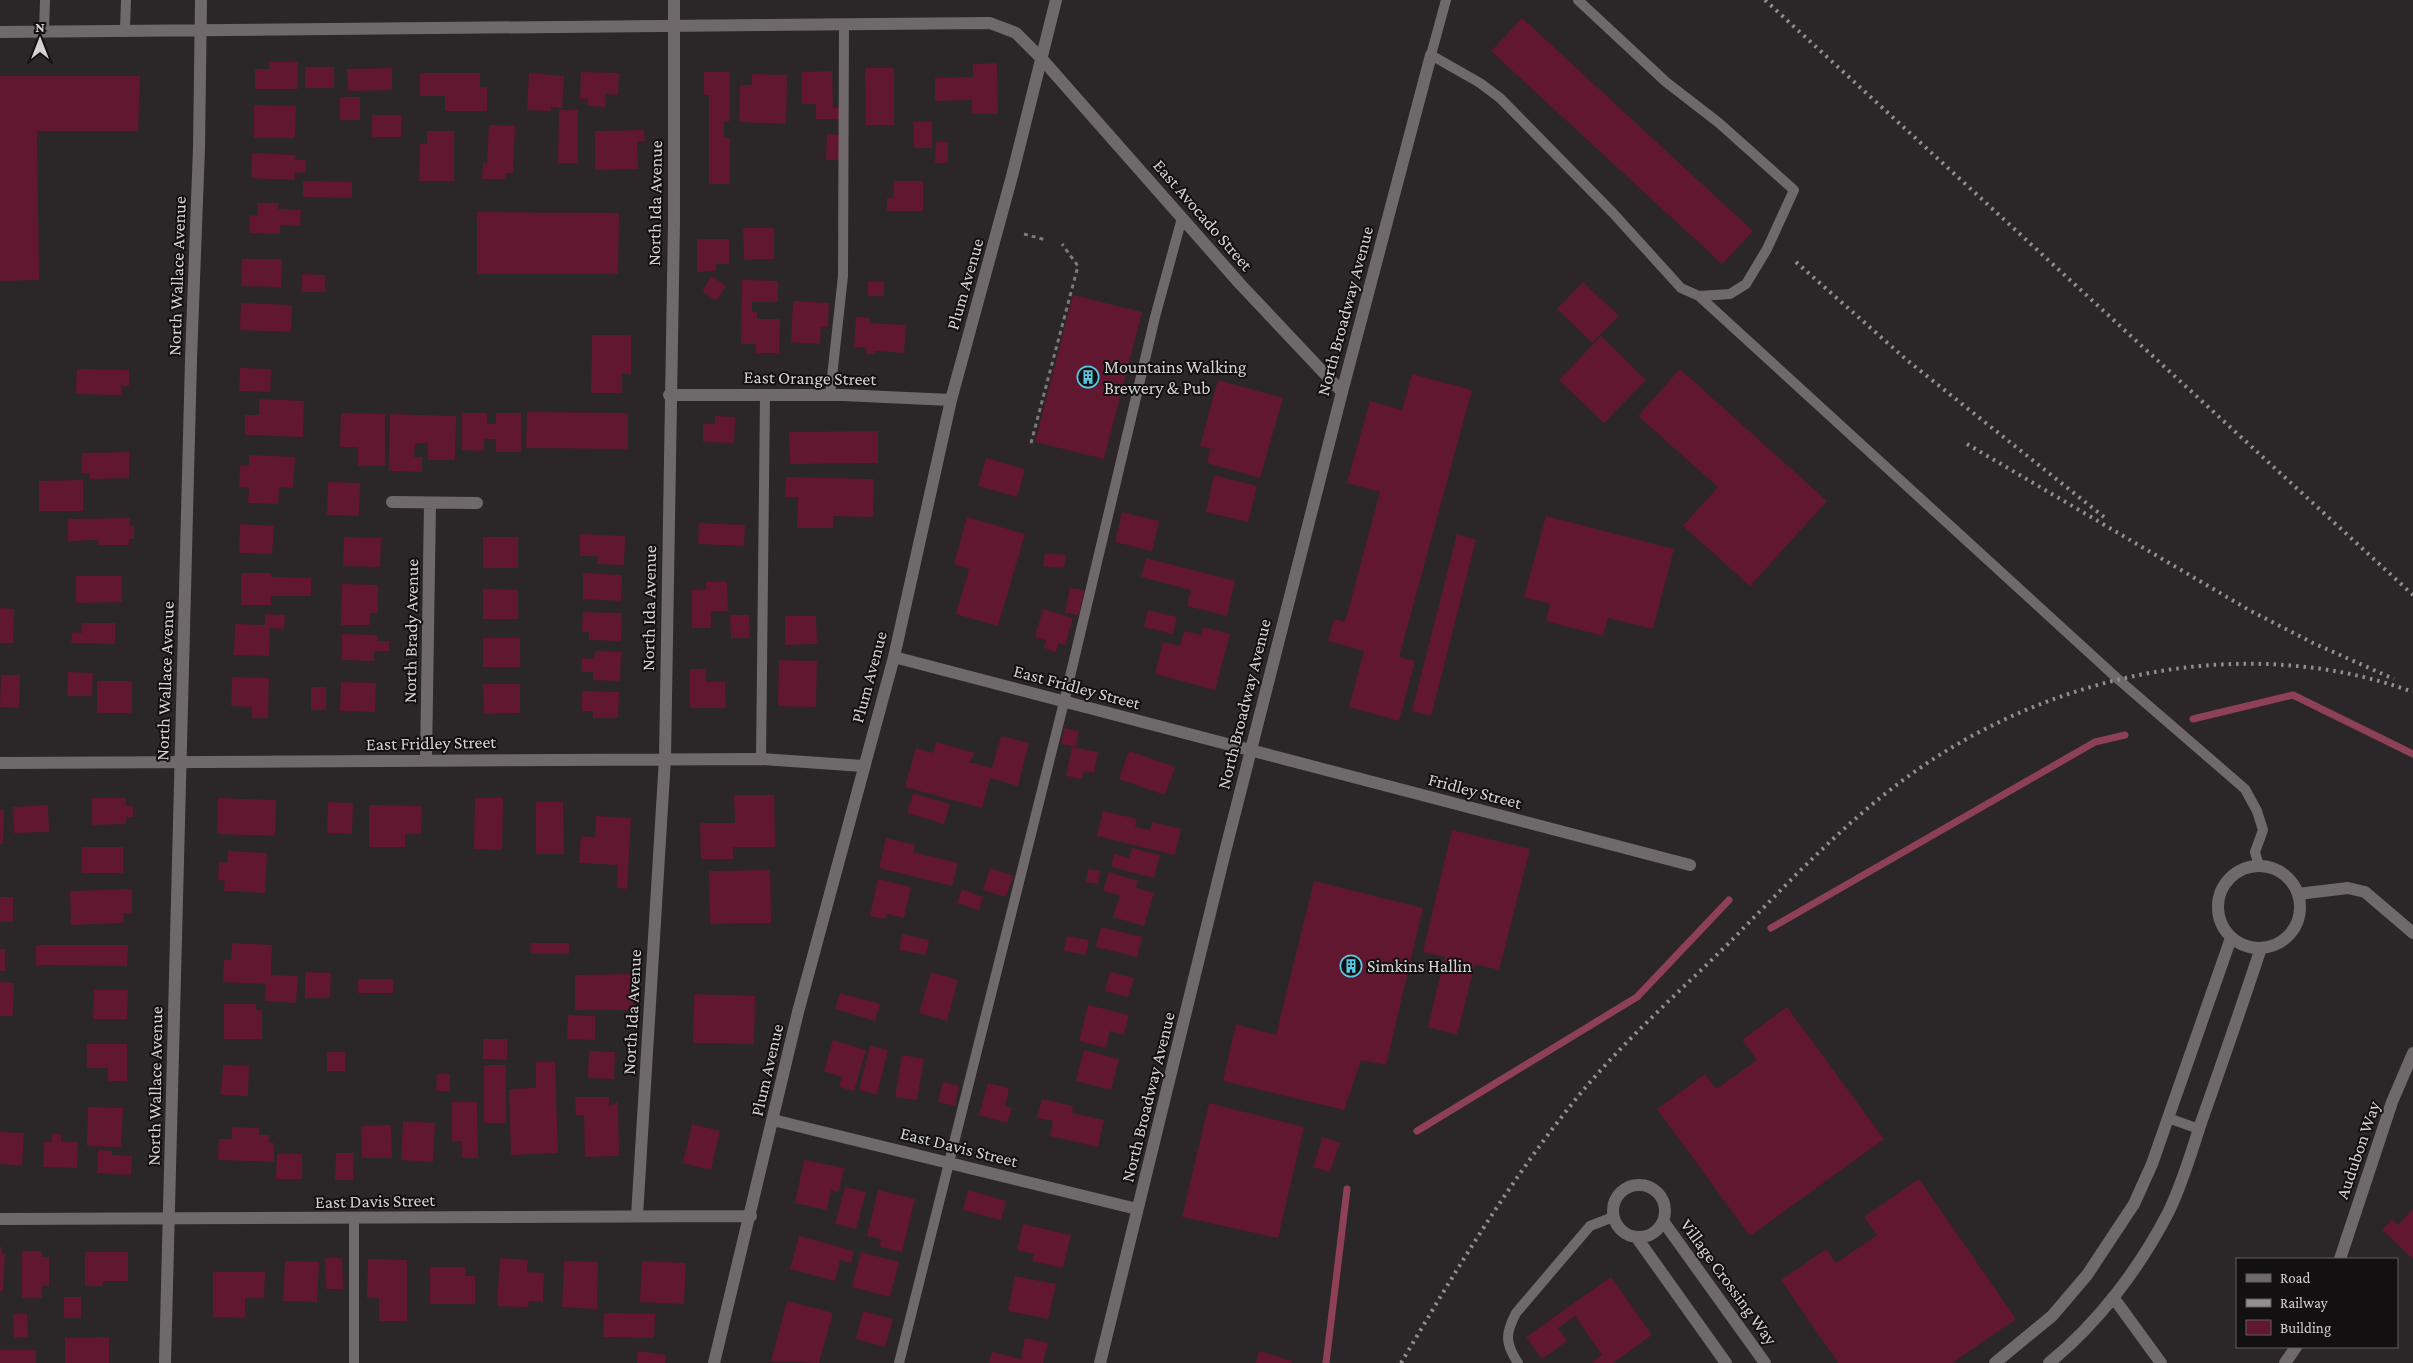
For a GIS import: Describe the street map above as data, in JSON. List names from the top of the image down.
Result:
{
  "streets": {
    "street": [
      "North Ida Avenue",
      "East Avocado Street",
      "North Wallace Avenue",
      "Plum Avenue",
      "North Broadway Avenue",
      "East Orange Street",
      "North Brady Avenue",
      "East Fridley Street",
      "Fridley Street",
      "East Davis Street",
      "Audubon Way",
      "Village Crossing Way"
    ]
  },
  "crossings": [
    ["North Ida Avenue", "East Avocado Street"],
    ["North Ida Avenue", "East Orange Street"],
    ["North Ida Avenue", "East Fridley Street"],
    ["North Ida Avenue", "East Davis Street"],
    ["East Avocado Street", "North Wallace Avenue"],
    ["East Avocado Street", "Plum Avenue"],
    ["East Avocado Street", "North Broadway Avenue"],
    ["North Wallace Avenue", "East Fridley Street"],
    ["North Wallace Avenue", "East Davis Street"],
    ["Plum Avenue", "East Orange Street"],
    ["Plum Avenue", "East Fridley Street"],
    ["Plum Avenue", "East Davis Street"],
    ["North Broadway Avenue", "East Fridley Street"],
    ["North Broadway Avenue", "Fridley Street"],
    ["North Broadway Avenue", "East Davis Street"],
    ["North Brady Avenue", "East Fridley Street"],
    ["East Fridley Street", "Fridley Street"]
  ],
  "places": {
    "building": ["Mountains Walking Brewery & Pub", "Simkins Hallin"]
  },
  "legend": ["Road", "Railway", "Building"],
  "north": "top"
}
